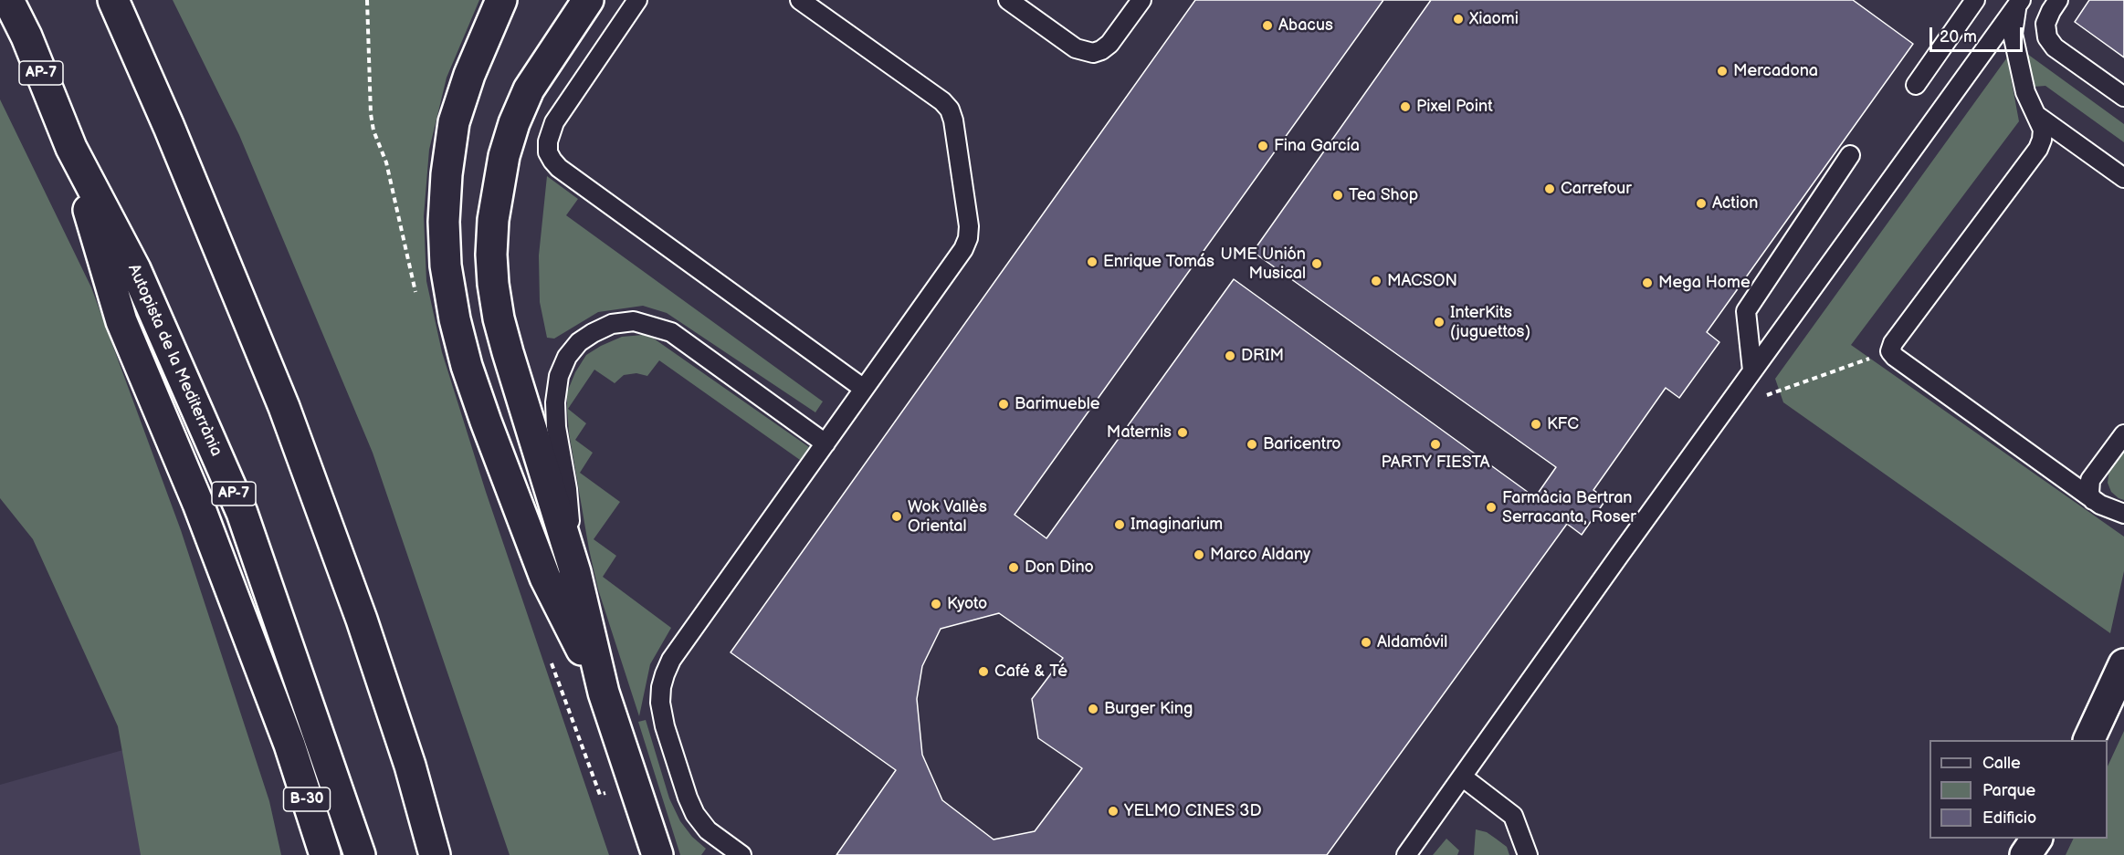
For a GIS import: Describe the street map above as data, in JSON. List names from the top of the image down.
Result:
{
  "streets": {
    "main road": ["AP-7", "Autopista de la Mediterrània", "B-30"]
  },
  "places": [
    "Xiaomi",
    "Abacus",
    "Mercadona",
    "Pixel Point",
    "Fina García",
    "Carrefour",
    "Tea Shop",
    "Action",
    "Enrique Tomás",
    "UME Unión Musical",
    "MACSON",
    "Mega Home",
    "InterKits (juguettos)",
    "DRIM",
    "Barimueble",
    "KFC",
    "Maternis",
    "Baricentro",
    "PARTY FIESTA",
    "Farmàcia Bertran Serracanta, Roser",
    "Wok Vallès Oriental",
    "Imaginarium",
    "Marco Aldany",
    "Don Dino",
    "Kyoto",
    "Aldamóvil",
    "Café & Té",
    "Burger King",
    "YELMO CINES 3D"
  ],
  "legend": ["Calle", "Parque", "Edificio"],
  "scale_bar": "20 m"
}
